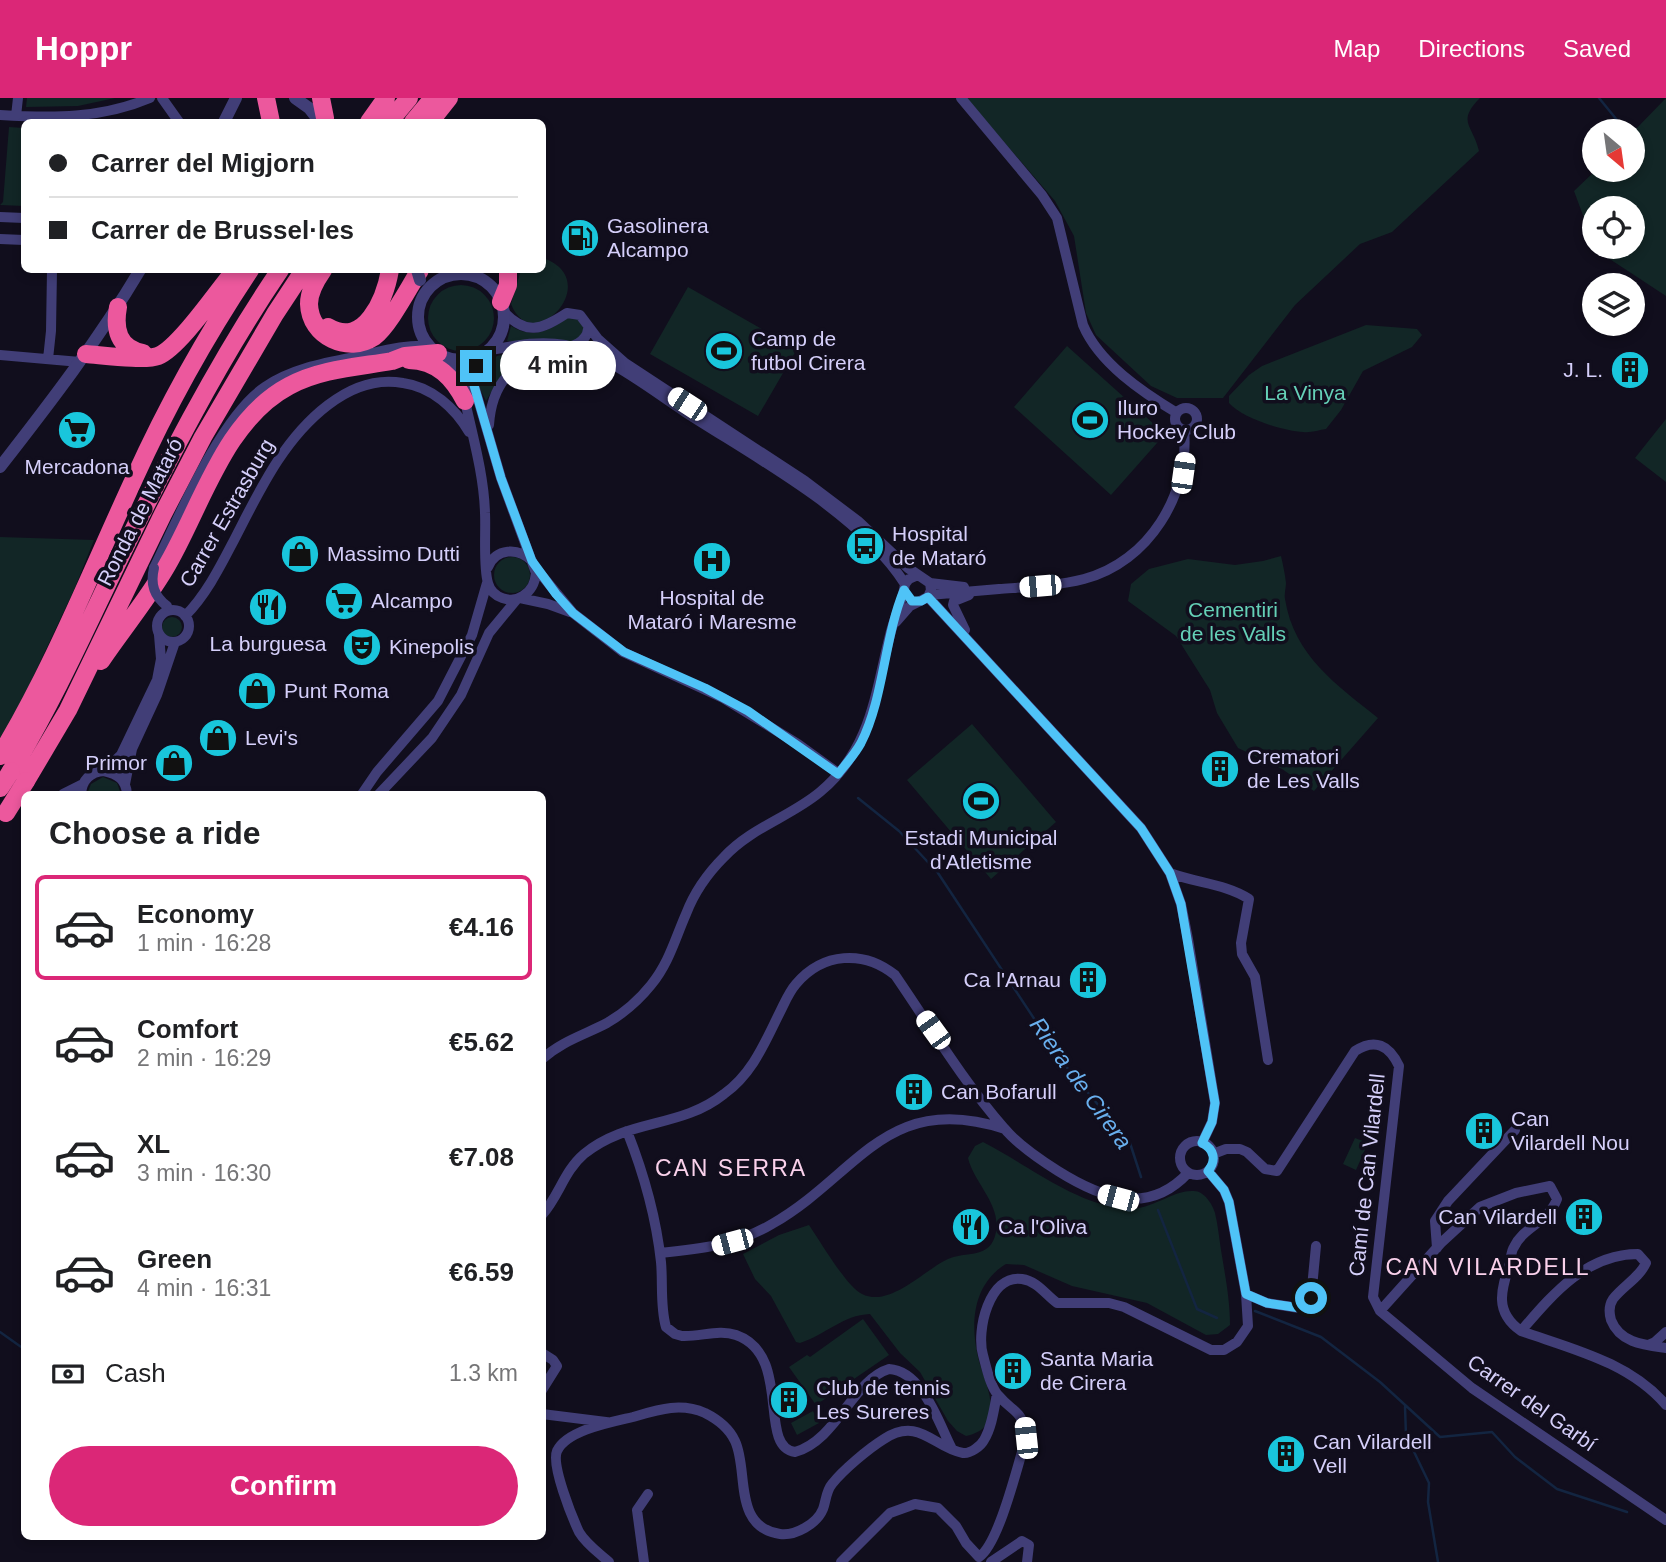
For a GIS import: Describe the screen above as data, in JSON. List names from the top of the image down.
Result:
{
  "streets": {
    "highway": ["Ronda de Mataró"],
    "street": ["Carrer Estrasburg", "Camí de Can Vilardell", "Carrer del Garbí"]
  },
  "crossings": [
    ["Camí de Can Vilardell", "Carrer del Garbí"]
  ],
  "districts": ["CAN SERRA", "CAN VILARDELL"],
  "water": ["Riera de Cirera"],
  "parks": ["La Vinya", "Cementiri de les Valls"],
  "places": {
    "fuel station": ["Gasolinera Alcampo"],
    "sports": ["Camp de futbol Cirera", "Iluro Hockey Club", "Estadi Municipal d'Atletisme"],
    "building": [
      "J. L.",
      "Crematori de Les Valls",
      "Ca l'Arnau",
      "Can Bofarull",
      "Can Vilardell Nou",
      "Can Vilardell",
      "Santa Maria de Cirera",
      "Club de tennis Les Sureres",
      "Can Vilardell Vell"
    ],
    "supermarket": ["Mercadona", "Alcampo"],
    "bus stop": ["Hospital de Mataró"],
    "shop": [
      "Massimo Dutti",
      "Punt Roma",
      "Levi's",
      "Primor"
    ],
    "hospital": ["Hospital de Mataró i Maresme"],
    "restaurant": ["La burguesa", "Ca l'Oliva"],
    "theatre": ["Kinepolis"]
  },
  "north": "bottom right",
  "page": {
    "header": "Hoppr",
    "nav": ["Map", "Directions", "Saved"],
    "banner": ["Carrer del Migjorn", "Carrer de Brussel·les"],
    "bubble": "4 min",
    "heading": "Choose a ride",
    "list": [
      {
        "name": "Economy",
        "note": "1 min · 16:28",
        "value": "€4.16"
      },
      {
        "name": "Comfort",
        "note": "2 min · 16:29",
        "value": "€5.62"
      },
      {
        "name": "XL",
        "note": "3 min · 16:30",
        "value": "€7.08"
      },
      {
        "name": "Green",
        "note": "4 min · 16:31",
        "value": "€6.59"
      }
    ],
    "pay": ["Cash", "1.3 km"],
    "buttons": "Confirm"
  }
}
